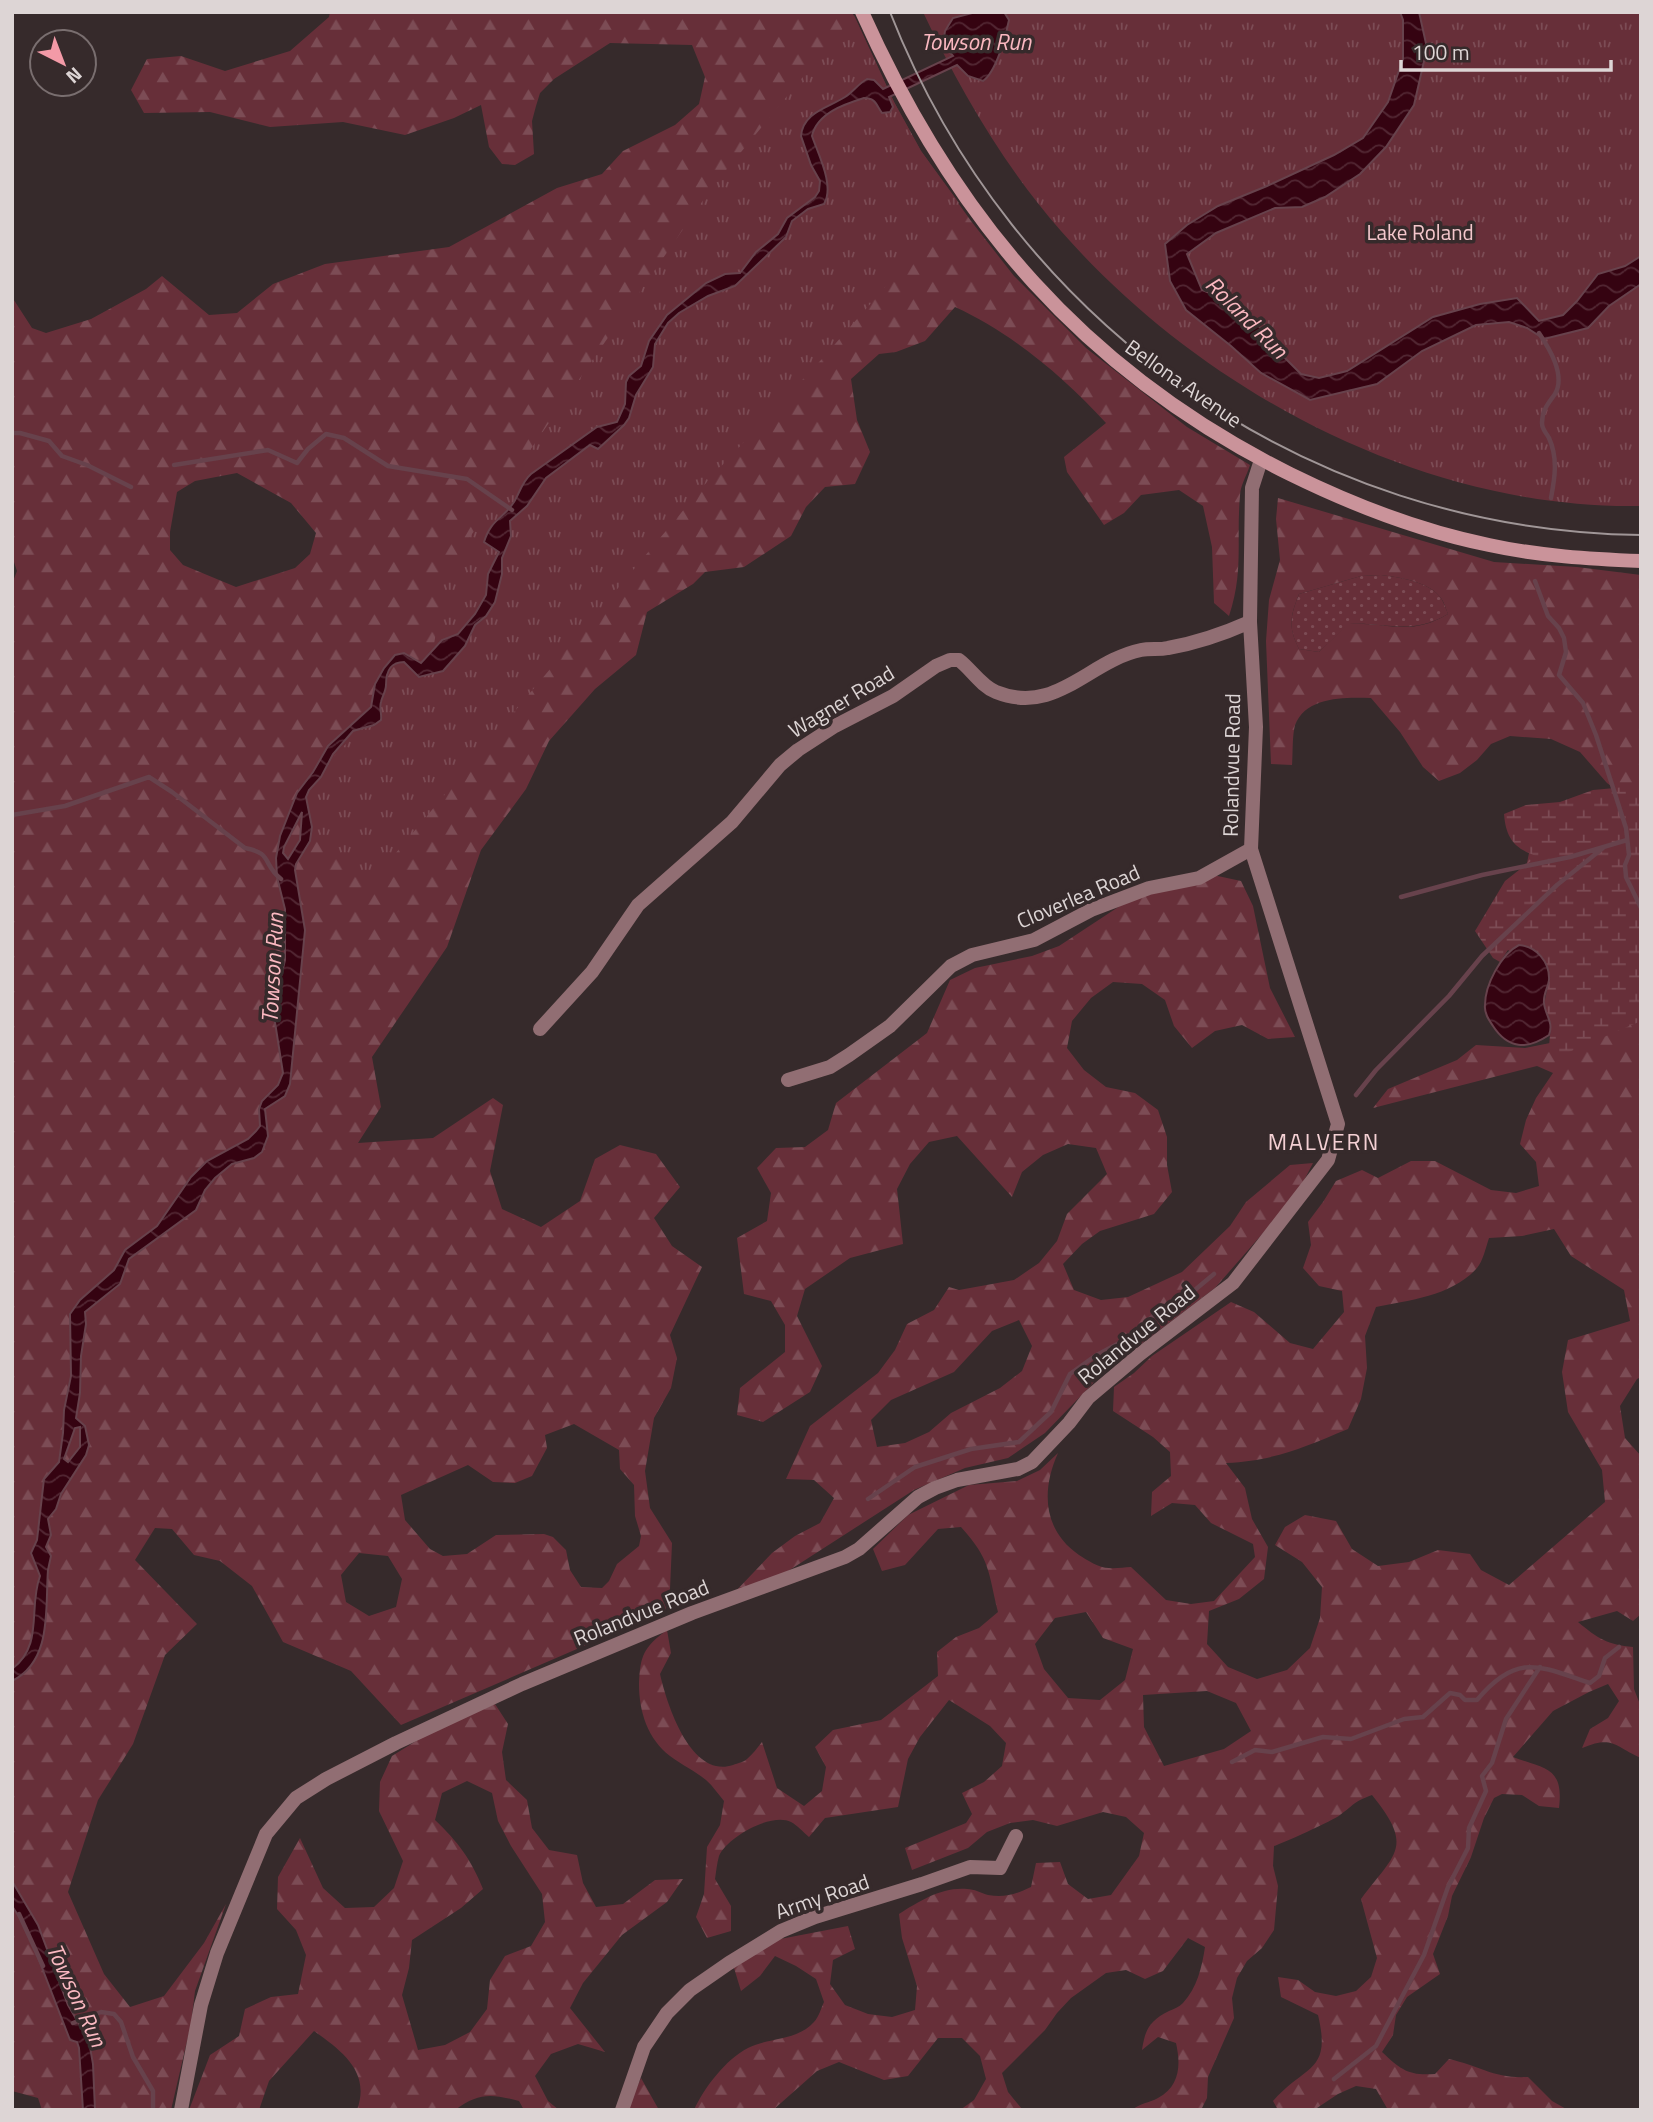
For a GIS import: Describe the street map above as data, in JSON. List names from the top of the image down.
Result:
{
  "streets": {
    "main road": ["Bellona Avenue"],
    "street": [
      "Wagner Road",
      "Rolandvue Road",
      "Cloverlea Road",
      "Army Road"
    ]
  },
  "crossings": [
    ["Bellona Avenue", "Rolandvue Road"],
    ["Wagner Road", "Rolandvue Road"],
    ["Rolandvue Road", "Cloverlea Road"]
  ],
  "districts": ["MALVERN"],
  "water": ["Towson Run", "Roland Run"],
  "parks": ["Lake Roland"],
  "scale_bar": "100 m",
  "north": "bottom right"
}
